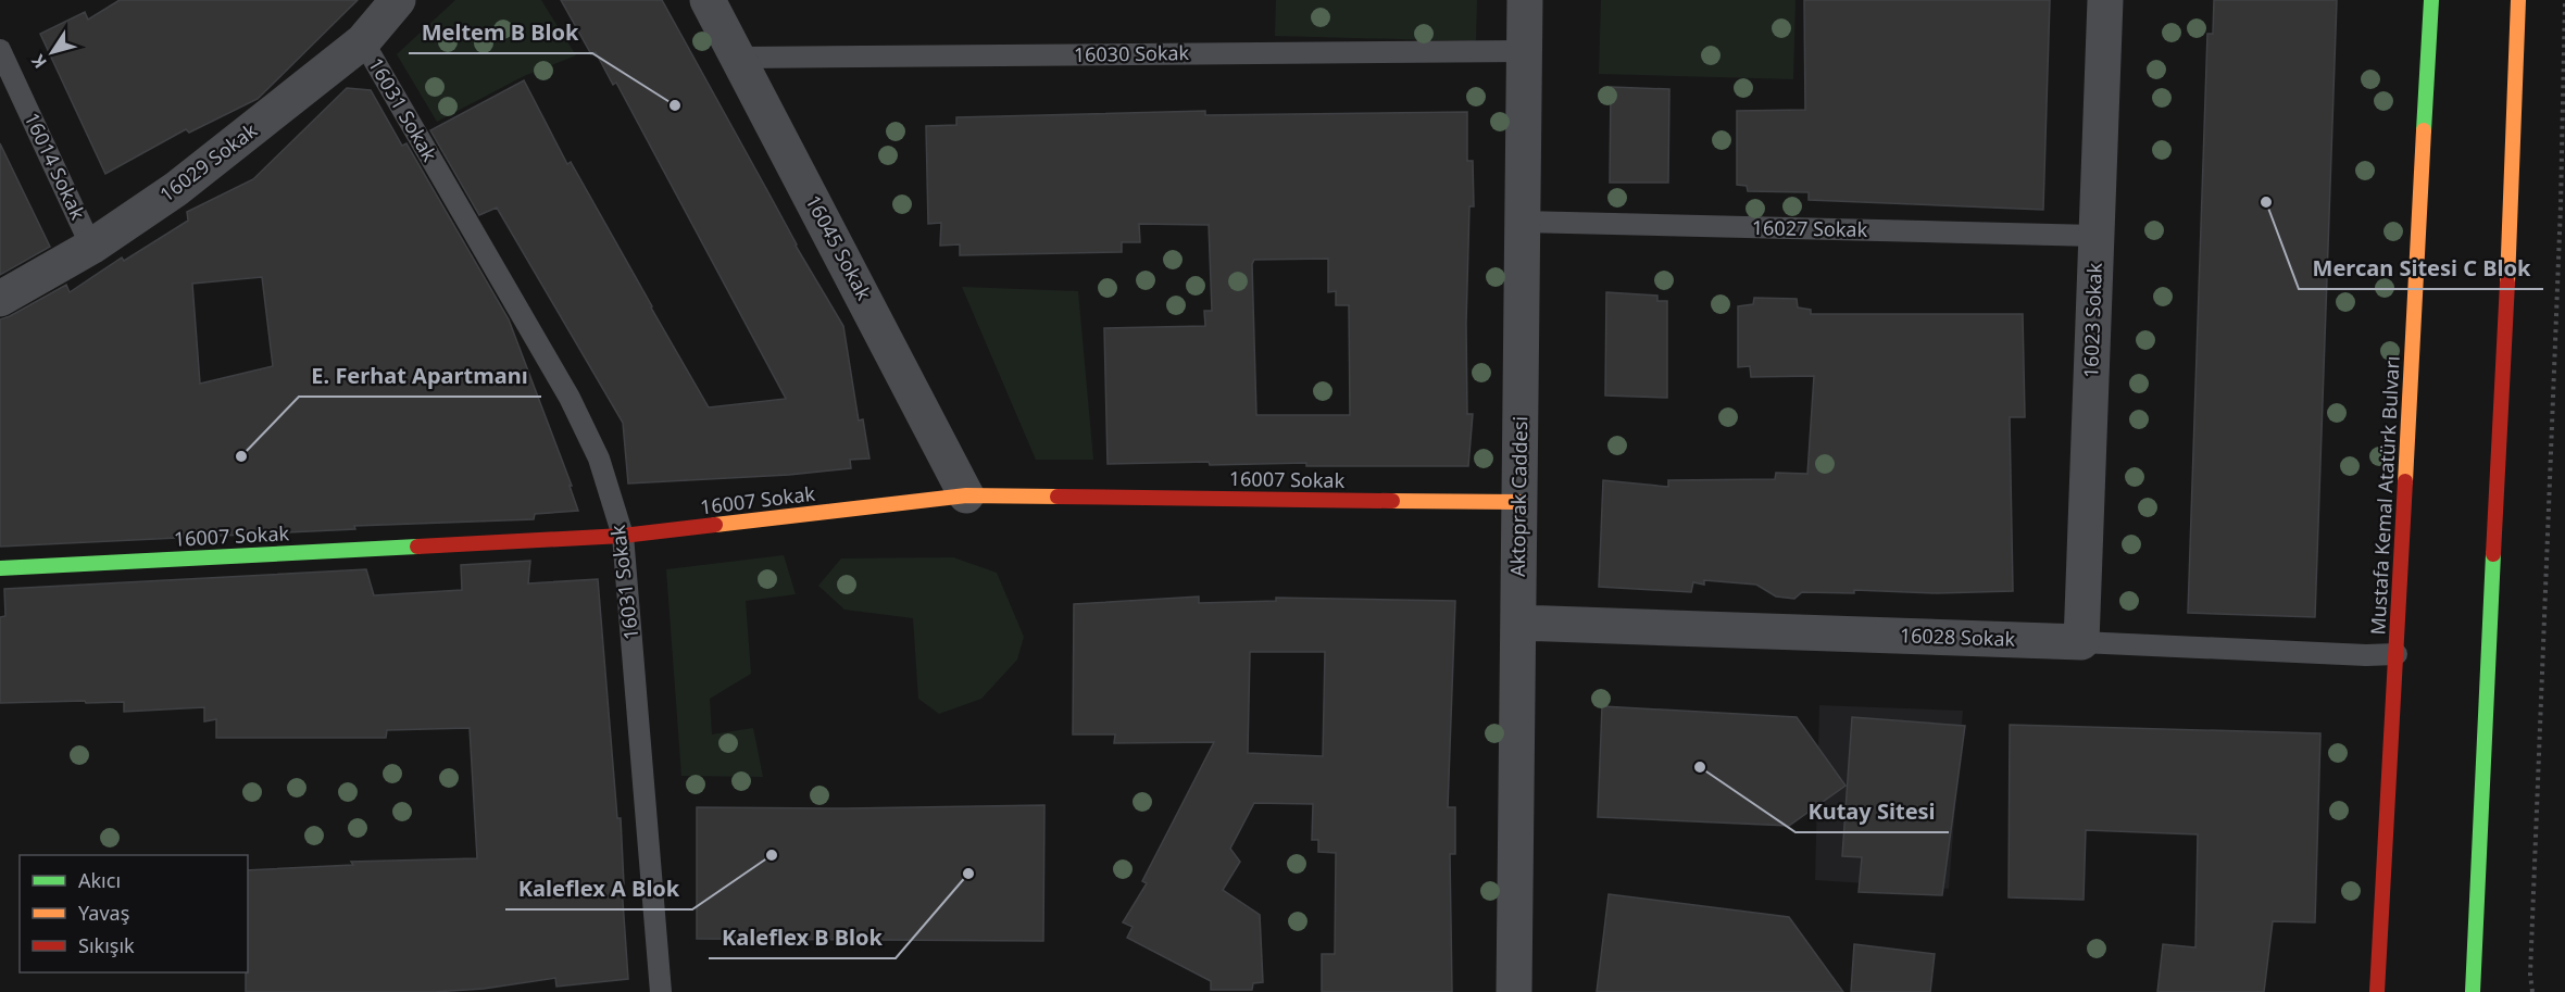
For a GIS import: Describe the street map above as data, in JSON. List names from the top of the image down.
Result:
{
  "streets": {
    "main road": ["16007 Sokak", "Mustafa Kemal Atatürk Bulvarı"],
    "street": [
      "16029 Sokak",
      "16045 Sokak",
      "16023 Sokak",
      "Aktoprak Caddesi",
      "16028 Sokak"
    ],
    "lane": [
      "16030 Sokak",
      "16031 Sokak",
      "16014 Sokak",
      "16027 Sokak"
    ]
  },
  "crossings": [
    ["16030 Sokak", "16045 Sokak"],
    ["16030 Sokak", "Aktoprak Caddesi"],
    ["16031 Sokak", "16029 Sokak"],
    ["16031 Sokak", "16007 Sokak"],
    ["16029 Sokak", "16014 Sokak"],
    ["16027 Sokak", "16023 Sokak"],
    ["16027 Sokak", "Aktoprak Caddesi"],
    ["16045 Sokak", "16007 Sokak"],
    ["16023 Sokak", "16028 Sokak"],
    ["16007 Sokak", "Aktoprak Caddesi"],
    ["Mustafa Kemal Atatürk Bulvarı", "16028 Sokak"],
    ["Aktoprak Caddesi", "16028 Sokak"]
  ],
  "places": [
    "Meltem B Blok",
    "Mercan Sitesi C Blok",
    "E. Ferhat Apartmanı",
    "Kutay Sitesi",
    "Kaleflex A Blok",
    "Kaleflex B Blok"
  ],
  "legend": ["Akıcı", "Yavaş", "Sıkışık"],
  "north": "bottom left"
}
